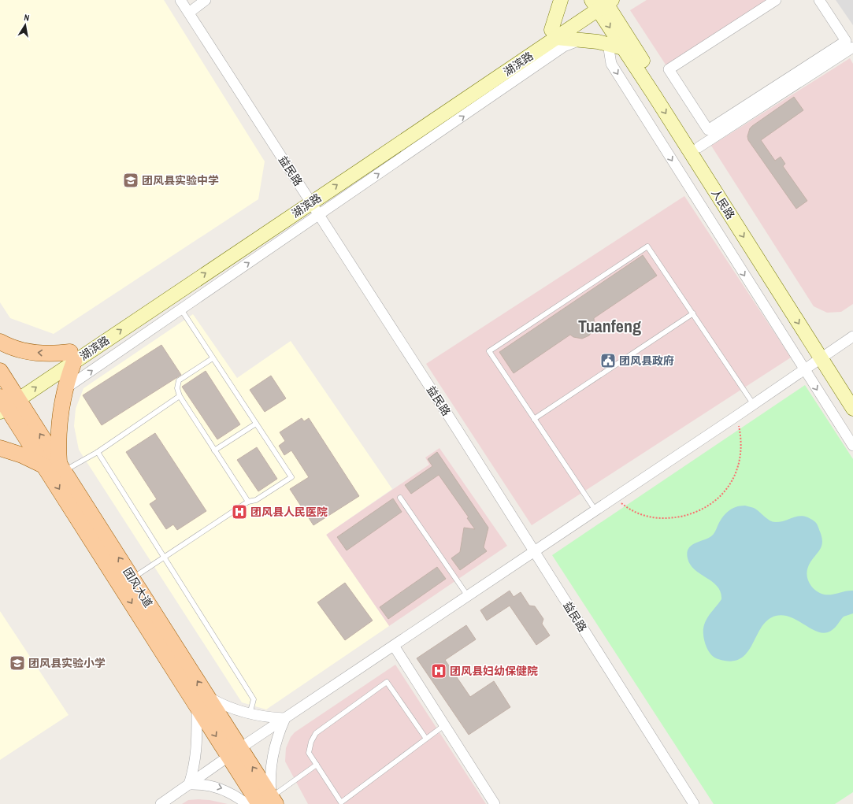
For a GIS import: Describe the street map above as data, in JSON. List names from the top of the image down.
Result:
{
  "streets": {
    "main road": ["团风大道"],
    "street": ["湖滨路", "益民路", "人民路"]
  },
  "crossings": [
    ["湖滨路", "益民路"],
    ["湖滨路", "人民路"],
    ["湖滨路", "团风大道"]
  ],
  "districts": ["Tuanfeng"],
  "places": {
    "school or university": ["团风县实验中学", "团风县实验小学"],
    "public building": ["团风县政府"],
    "hospital": ["团风县人民医院", "团风县妇幼保健院"]
  },
  "north": "top"
}
